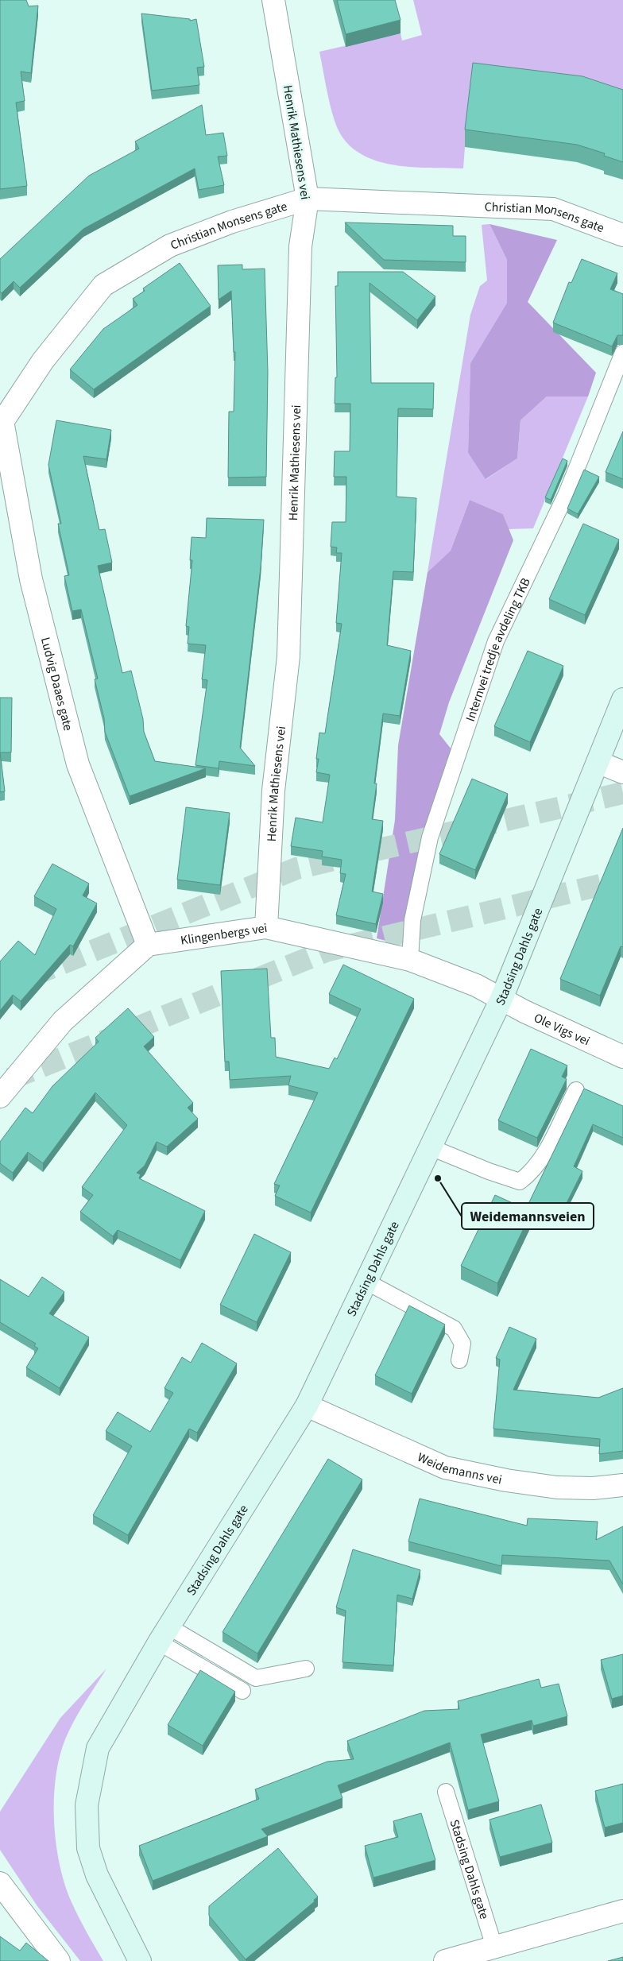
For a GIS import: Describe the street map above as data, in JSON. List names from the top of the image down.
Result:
{
  "streets": {
    "main road": ["Stadsing Dahls gate"],
    "street": [
      "Henrik Mathiesens vei",
      "Christian Monsens gate",
      "Ludvig Daaes gate",
      "Klingenbergs vei",
      "Ole Vigs vei",
      "Weidemanns vei"
    ],
    "lane": ["Internvei tredje avdeling TKB"]
  },
  "crossings": [
    ["Henrik Mathiesens vei", "Christian Monsens gate"],
    ["Henrik Mathiesens vei", "Klingenbergs vei"],
    ["Christian Monsens gate", "Ludvig Daaes gate"],
    ["Internvei tredje avdeling TKB", "Klingenbergs vei"],
    ["Ludvig Daaes gate", "Klingenbergs vei"],
    ["Klingenbergs vei", "Stadsing Dahls gate"],
    ["Klingenbergs vei", "Ole Vigs vei"],
    ["Stadsing Dahls gate", "Ole Vigs vei"],
    ["Stadsing Dahls gate", "Weidemanns vei"]
  ],
  "places": ["Weidemannsveien"]
}
